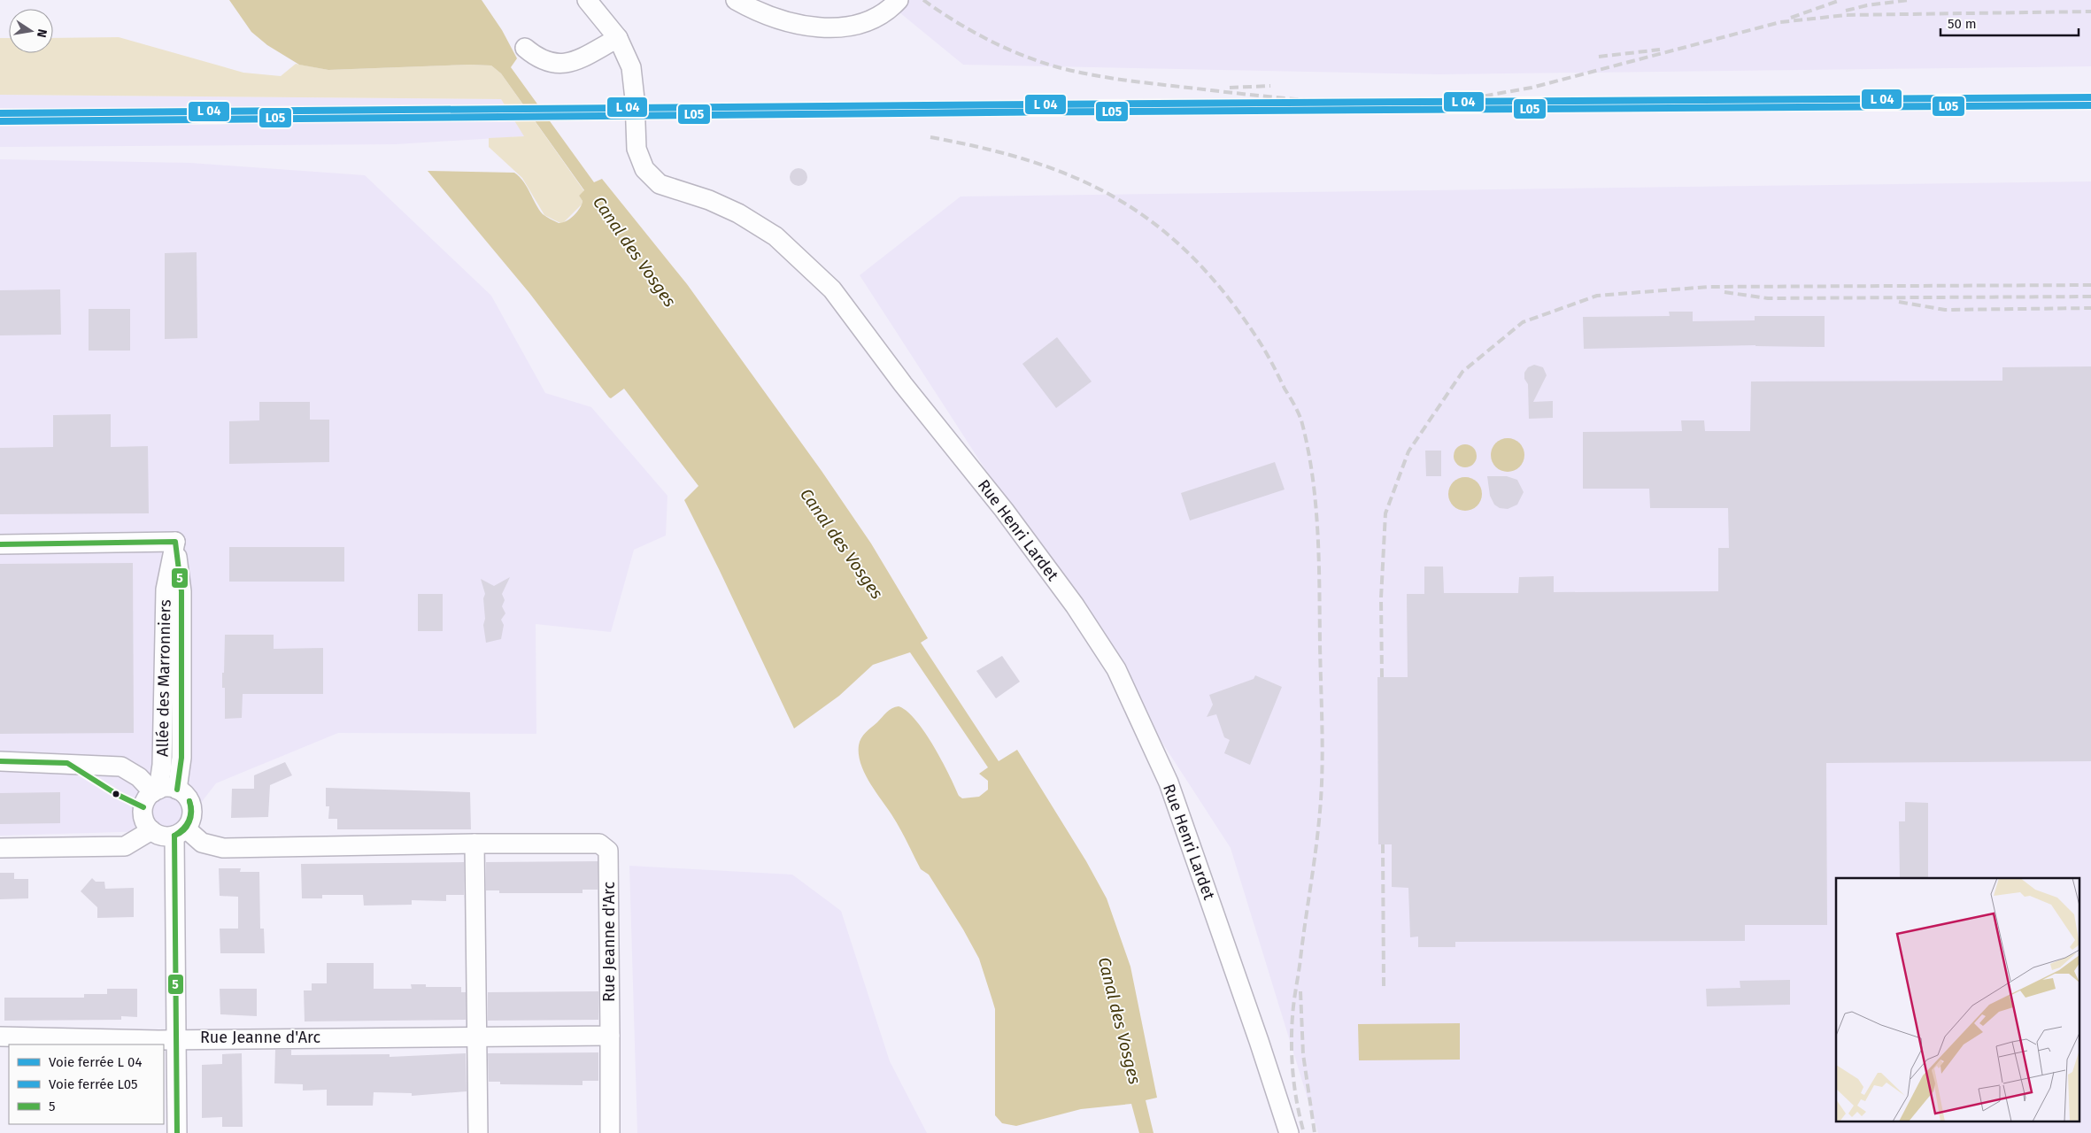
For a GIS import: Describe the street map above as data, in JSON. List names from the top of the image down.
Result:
{
  "streets": {
    "street": ["Rue Henri Lardet", "Allée des Marronniers", "Rue Jeanne d'Arc"]
  },
  "crossings": [
    ["Allée des Marronniers", "Rue Jeanne d'Arc"]
  ],
  "water": ["Canal des Vosges"],
  "lines": ["rail line L05", "transit line 5"],
  "legend": ["Voie ferrée L 04", "Voie ferrée L05", "5"],
  "scale_bar": "50 m",
  "north": "right"
}
